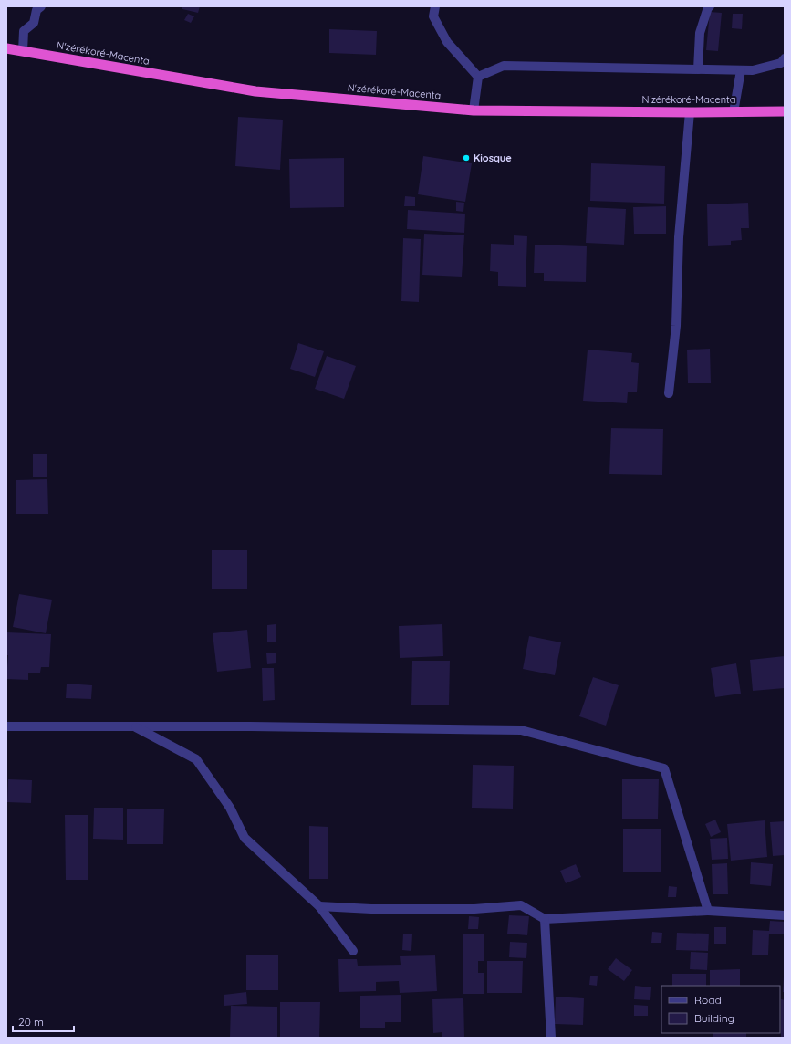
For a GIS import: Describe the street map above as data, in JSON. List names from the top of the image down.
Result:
{
  "streets": {
    "highway": ["N'zérékoré-Macenta"]
  },
  "places": ["Kiosque"],
  "legend": ["Road", "Building"],
  "scale_bar": "20 m"
}
